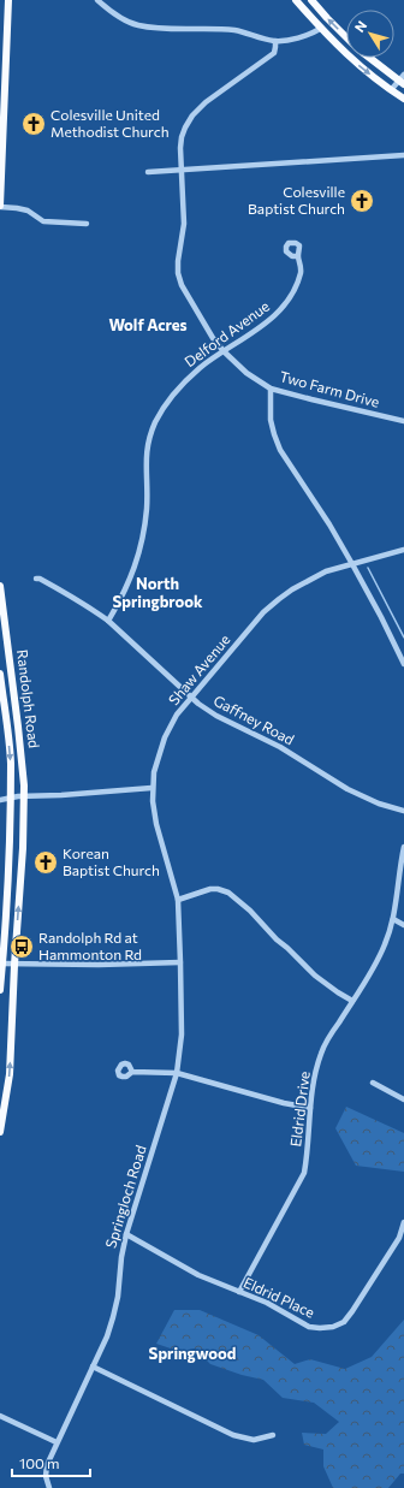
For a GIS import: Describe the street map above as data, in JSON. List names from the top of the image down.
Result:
{
  "streets": {
    "main road": ["Randolph Road"],
    "street": [
      "Delford Avenue",
      "Two Farm Drive",
      "Shaw Avenue",
      "Gaffney Road",
      "Eldrid Drive",
      "Springloch Road",
      "Eldrid Place"
    ]
  },
  "crossings": [
    ["Delford Avenue", "Two Farm Drive"],
    ["Delford Avenue", "Gaffney Road"],
    ["Shaw Avenue", "Gaffney Road"],
    ["Shaw Avenue", "Springloch Road"],
    ["Eldrid Drive", "Eldrid Place"],
    ["Springloch Road", "Eldrid Place"]
  ],
  "districts": ["Wolf Acres", "North Springbrook", "Springwood"],
  "places": {
    "church": ["Colesville United Methodist Church", "Colesville Baptist Church", "Korean Baptist Church"],
    "bus stop": ["Randolph Rd at Hammonton Rd"]
  },
  "scale_bar": "100 m",
  "north": "top left"
}
